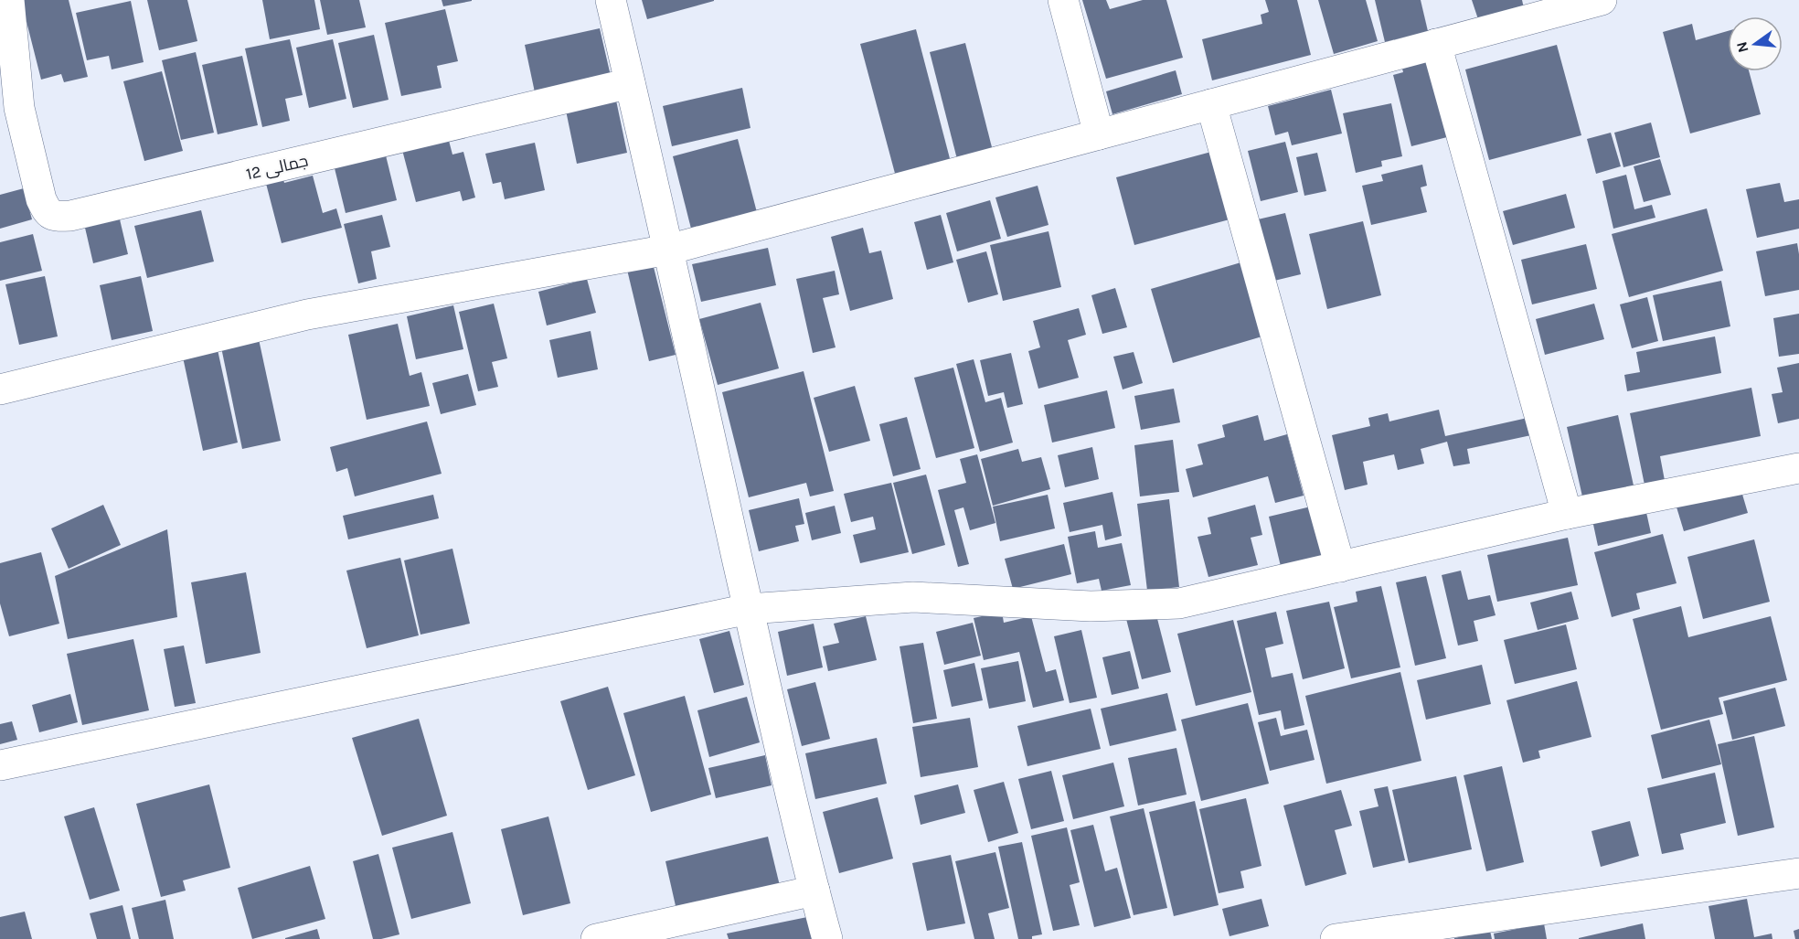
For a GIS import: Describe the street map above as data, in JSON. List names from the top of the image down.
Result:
{
  "streets": {
    "street": ["جمالی 12"]
  },
  "north": "left"
}
